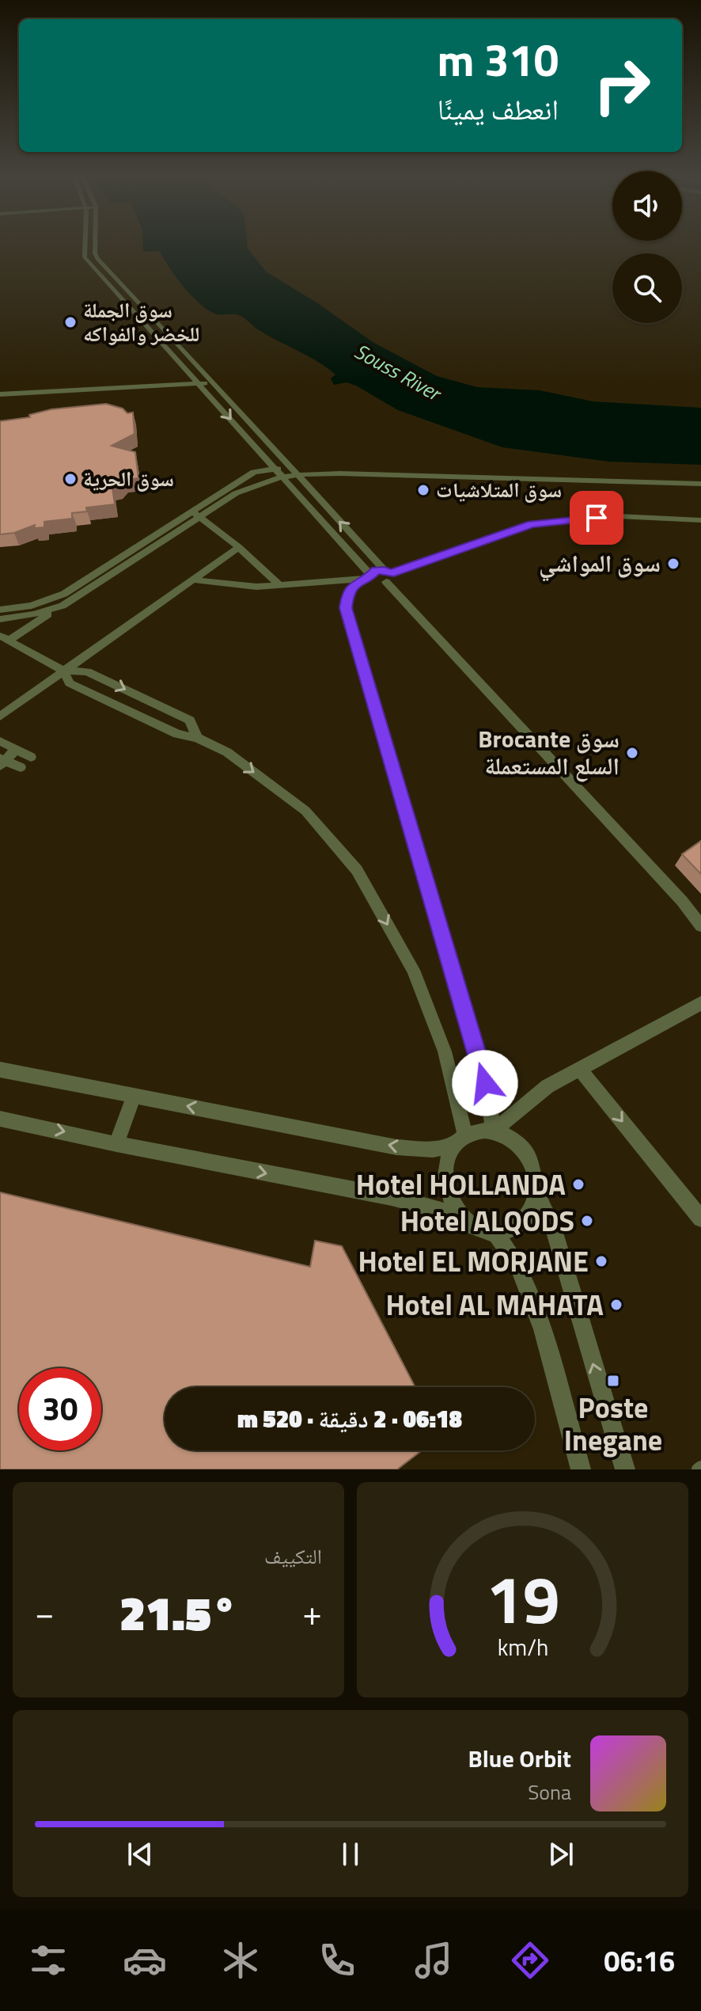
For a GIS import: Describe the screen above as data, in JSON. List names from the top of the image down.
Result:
{
  "water": ["Souss River"],
  "places": {
    "other": [
      "سوق الجملة للخضر والفواكه",
      "سوق الحرية",
      "سوق المتلاشيات",
      "سوق المواشي",
      "Brocante سوق السلع المستعملة",
      "Hotel HOLLANDA",
      "Hotel ALQODS",
      "Hotel EL MORJANE",
      "Hotel AL MAHATA"
    ],
    "transit": ["Poste Inegane"]
  },
  "page": {
    "turn": ["310 m", "انعطف يمينًا"],
    "limit": "30",
    "trip": "06:18 · 2 دقيقة · 520 m",
    "tile": "التكييف",
    "heat": ["−", "21.5°", "+"],
    "song": ["Blue Orbit", "Sona"],
    "tabs": "06:16",
    "gauge": ["19", "km/h"]
  }
}
